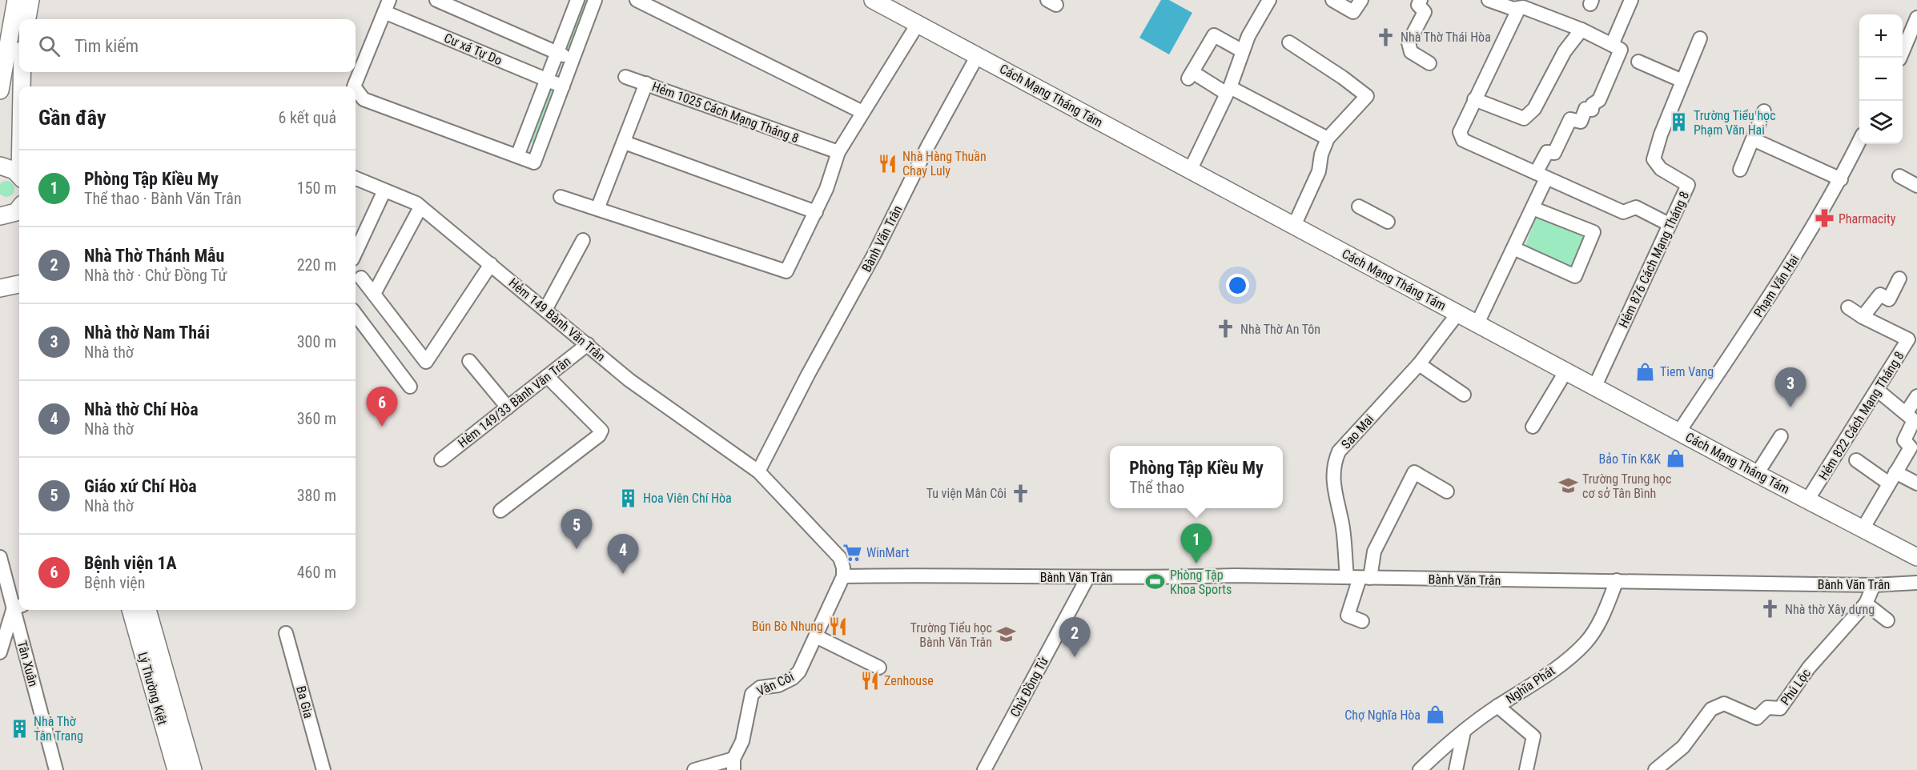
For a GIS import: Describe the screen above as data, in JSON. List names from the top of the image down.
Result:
{
  "streets": {
    "main road": ["Cách Mạng Tháng Tám", "Lý Thường Kiệt"],
    "street": [
      "Cư xá Tự Do",
      "Hẻm 1025 Cách Mạng Tháng 8",
      "Bành Văn Trân",
      "Hẻm 876 Cách Mạng Tháng 8",
      "Phạm Văn Hai",
      "Hẻm 149 Bành Văn Trân",
      "Hẻm 149/33 Bành Văn Trân",
      "Hẻm 822 Cách Mạng Tháng 8",
      "Sao Mai",
      "Tân Xuân",
      "Vân Côi",
      "Nghĩa Phát",
      "Chử Đồng Tử",
      "Phú Lộc",
      "Ba Gia"
    ]
  },
  "crossings": [
    ["Cách Mạng Tháng Tám", "Bành Văn Trân"],
    ["Cách Mạng Tháng Tám", "Hẻm 876 Cách Mạng Tháng 8"],
    ["Cách Mạng Tháng Tám", "Phạm Văn Hai"],
    ["Cách Mạng Tháng Tám", "Hẻm 822 Cách Mạng Tháng 8"],
    ["Cách Mạng Tháng Tám", "Sao Mai"],
    ["Bành Văn Trân", "Hẻm 149 Bành Văn Trân"],
    ["Bành Văn Trân", "Sao Mai"],
    ["Bành Văn Trân", "Vân Côi"],
    ["Bành Văn Trân", "Nghĩa Phát"],
    ["Bành Văn Trân", "Chử Đồng Tử"],
    ["Bành Văn Trân", "Phú Lộc"],
    ["Hẻm 149 Bành Văn Trân", "Hẻm 149/33 Bành Văn Trân"]
  ],
  "places": {
    "church": [
      "Nhà Thờ Thái Hòa",
      "Nhà Thờ An Tôn",
      "Tu viện Mân Côi",
      "Nhà thờ Xây dựng"
    ],
    "building": ["Trường Tiểu học Phạm Văn Hai", "Hoa Viên Chí Hòa", "Nhà Thờ Tân Trang"],
    "restaurant": ["Nhà Hàng Thuần Chay Luly", "Bún Bò Nhung", "Zenhouse"],
    "pharmacy": ["Pharmacity"],
    "shop": ["Tiem Vang", "Bảo Tín K&K", "Chợ Nghĩa Hòa"],
    "school or university": ["Trường Trung học cơ sở Tân Bình", "Trường Tiểu học Bành Văn Trân"],
    "supermarket": ["WinMart"],
    "sports": ["Phòng Tập Khoa Sports"]
  },
  "page": {
    "map_buttons": ["+", "−"],
    "search": "Tìm kiếm",
    "heading": ["Gần đây", "6 kết quả"],
    "list": [
      {
        "mark": "1",
        "name": "Phòng Tập Kiều My",
        "note": "Thể thao · Bành Văn Trân",
        "value": "150 m"
      },
      {
        "mark": "2",
        "name": "Nhà Thờ Thánh Mẫu",
        "note": "Nhà thờ · Chử Đồng Tử",
        "value": "220 m"
      },
      {
        "mark": "3",
        "name": "Nhà thờ Nam Thái",
        "note": "Nhà thờ",
        "value": "300 m"
      },
      {
        "mark": "4",
        "name": "Nhà thờ Chí Hòa",
        "note": "Nhà thờ",
        "value": "360 m"
      },
      {
        "mark": "5",
        "name": "Giáo xứ Chí Hòa",
        "note": "Nhà thờ",
        "value": "380 m"
      },
      {
        "mark": "6",
        "name": "Bệnh viện 1A",
        "note": "Bệnh viện",
        "value": "460 m"
      }
    ],
    "pins": [
      "3",
      "6",
      "5",
      "1",
      "4",
      "2"
    ],
    "popup": ["Phòng Tập Kiều My", "Thể thao"]
  }
}
